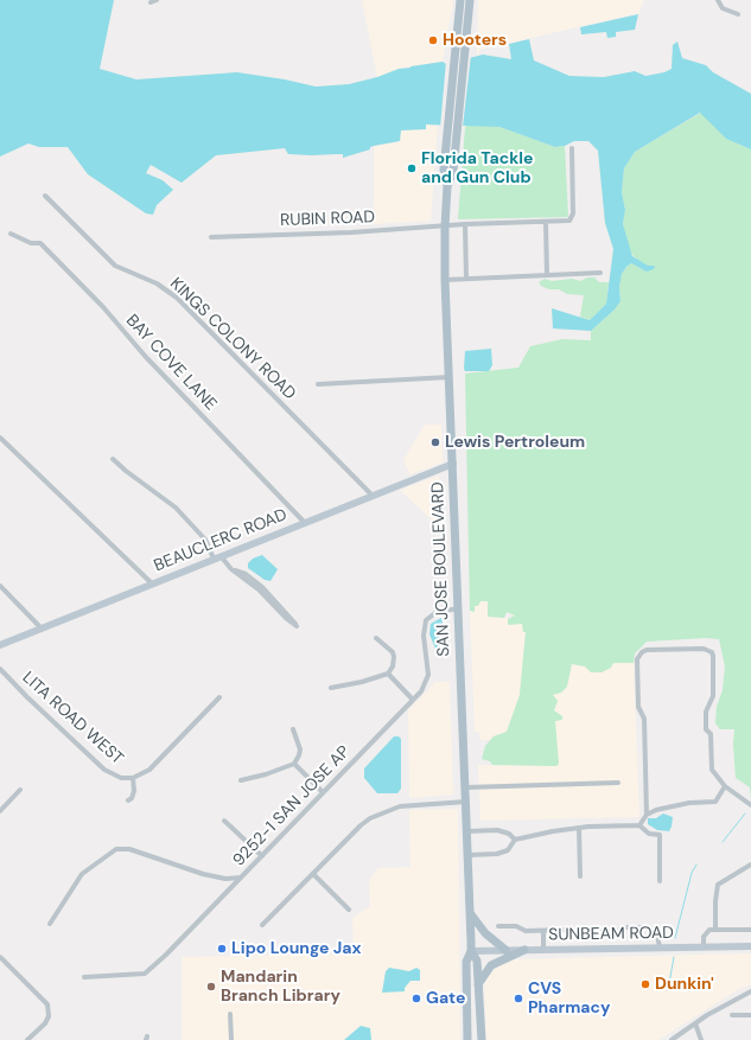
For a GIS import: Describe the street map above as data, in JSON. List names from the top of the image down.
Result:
{
  "streets": {
    "main road": ["SAN JOSE BOULEVARD"],
    "street": [
      "RUBIN ROAD",
      "KINGS COLONY ROAD",
      "BAY COVE LANE",
      "BEAUCLERC ROAD",
      "LITA ROAD WEST",
      "9252-1 SAN JOSE AP",
      "SUNBEAM ROAD"
    ]
  },
  "crossings": [
    ["RUBIN ROAD", "SAN JOSE BOULEVARD"],
    ["KINGS COLONY ROAD", "BEAUCLERC ROAD"],
    ["BAY COVE LANE", "BEAUCLERC ROAD"],
    ["BEAUCLERC ROAD", "SAN JOSE BOULEVARD"],
    ["SAN JOSE BOULEVARD", "9252-1 SAN JOSE AP"],
    ["SAN JOSE BOULEVARD", "SUNBEAM ROAD"]
  ],
  "places": [
    "Hooters",
    "Florida Tackle and Gun Club",
    "Lewis Pertroleum",
    "Lipo Lounge Jax",
    "Dunkin'",
    "Mandarin Branch Library",
    "Gate",
    "CVS Pharmacy"
  ]
}
